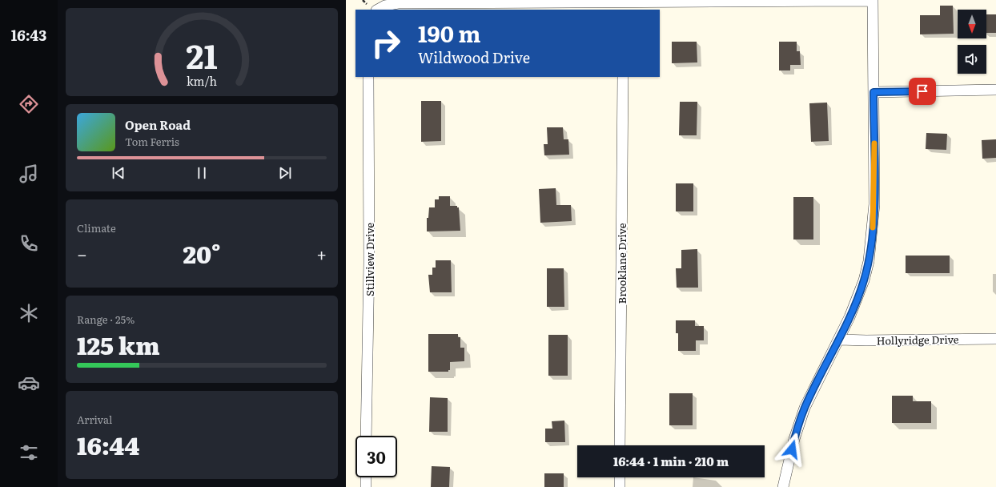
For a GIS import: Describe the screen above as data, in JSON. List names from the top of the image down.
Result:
{
  "streets": {
    "street": ["Stillview Drive", "Brooklane Drive", "Hollyridge Drive"]
  },
  "north": "bottom",
  "page": {
    "tabs": "16:43",
    "turn": ["190 m", "Wildwood Drive"],
    "song": ["Open Road", "Tom Ferris"],
    "tile": [
      "Climate",
      ["Range · 25%", "125 km"],
      ["Arrival", "16:44"]
    ],
    "heat": ["−", "20°", "+"],
    "limit": "30",
    "trip": "16:44 · 1 min · 210 m",
    "gauge": ["21", "km/h"]
  }
}
